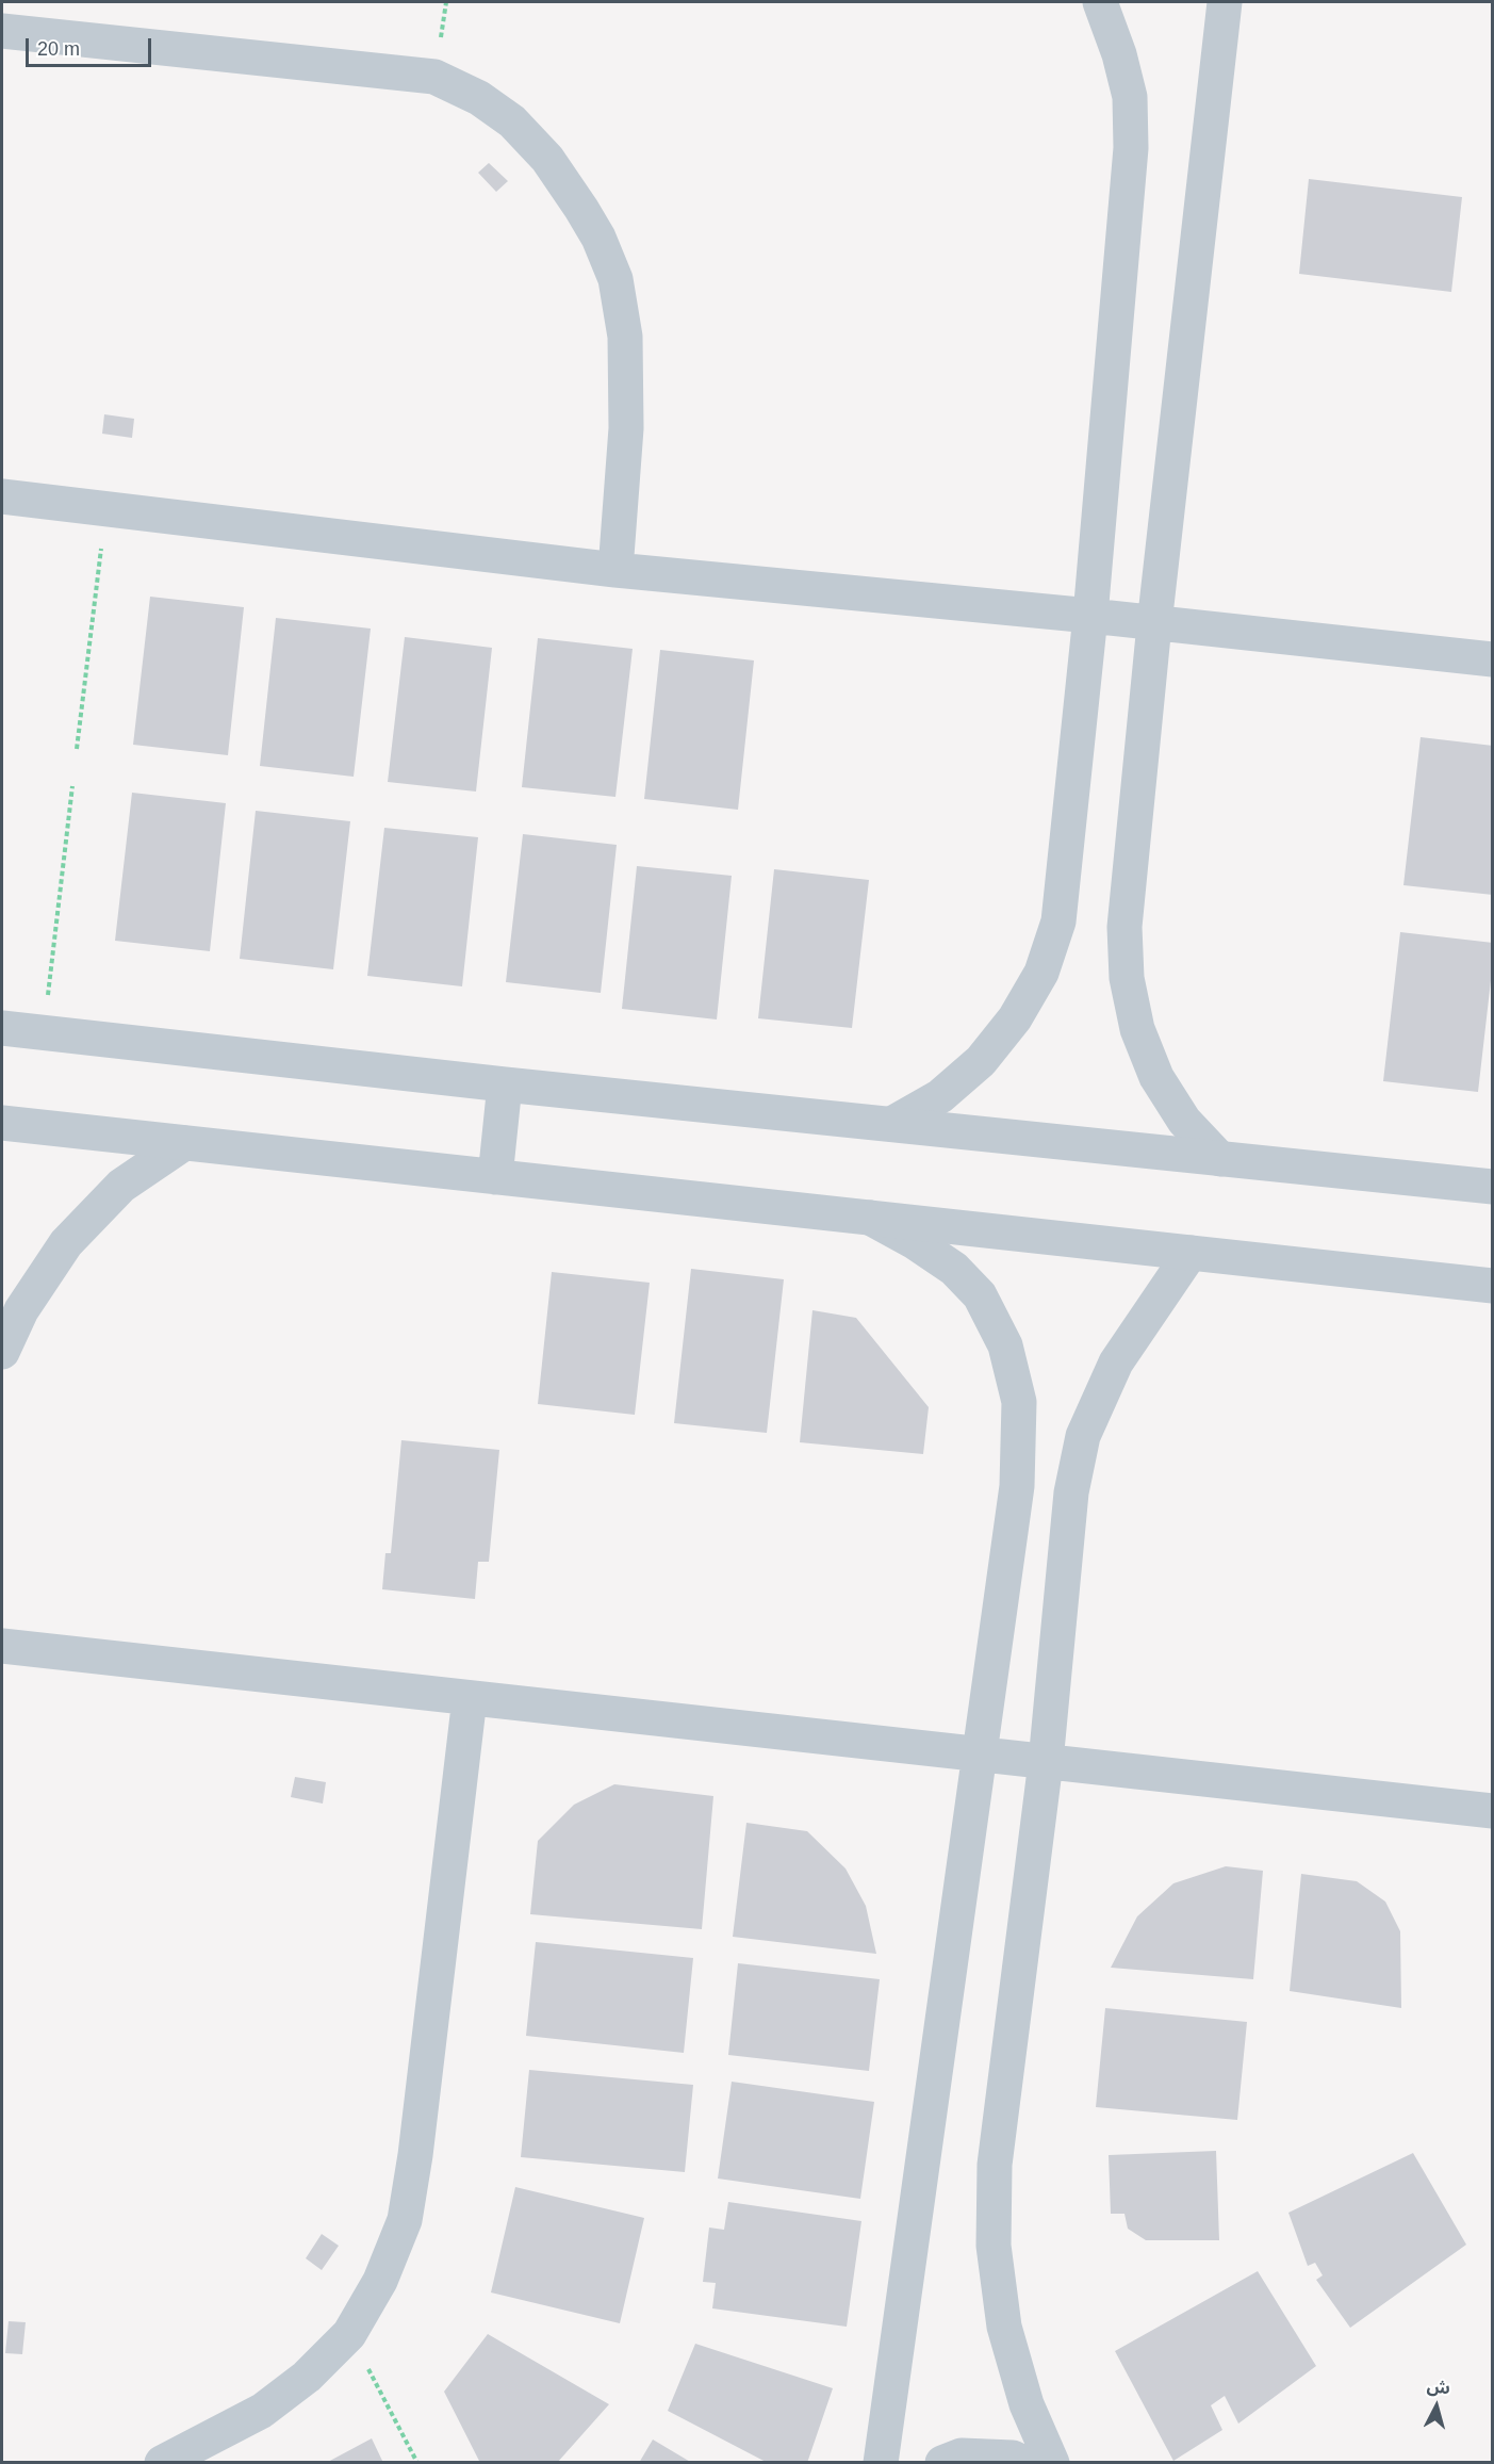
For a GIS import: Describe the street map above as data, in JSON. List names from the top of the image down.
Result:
{
  "scale_bar": "20 m",
  "north": "top"
}
